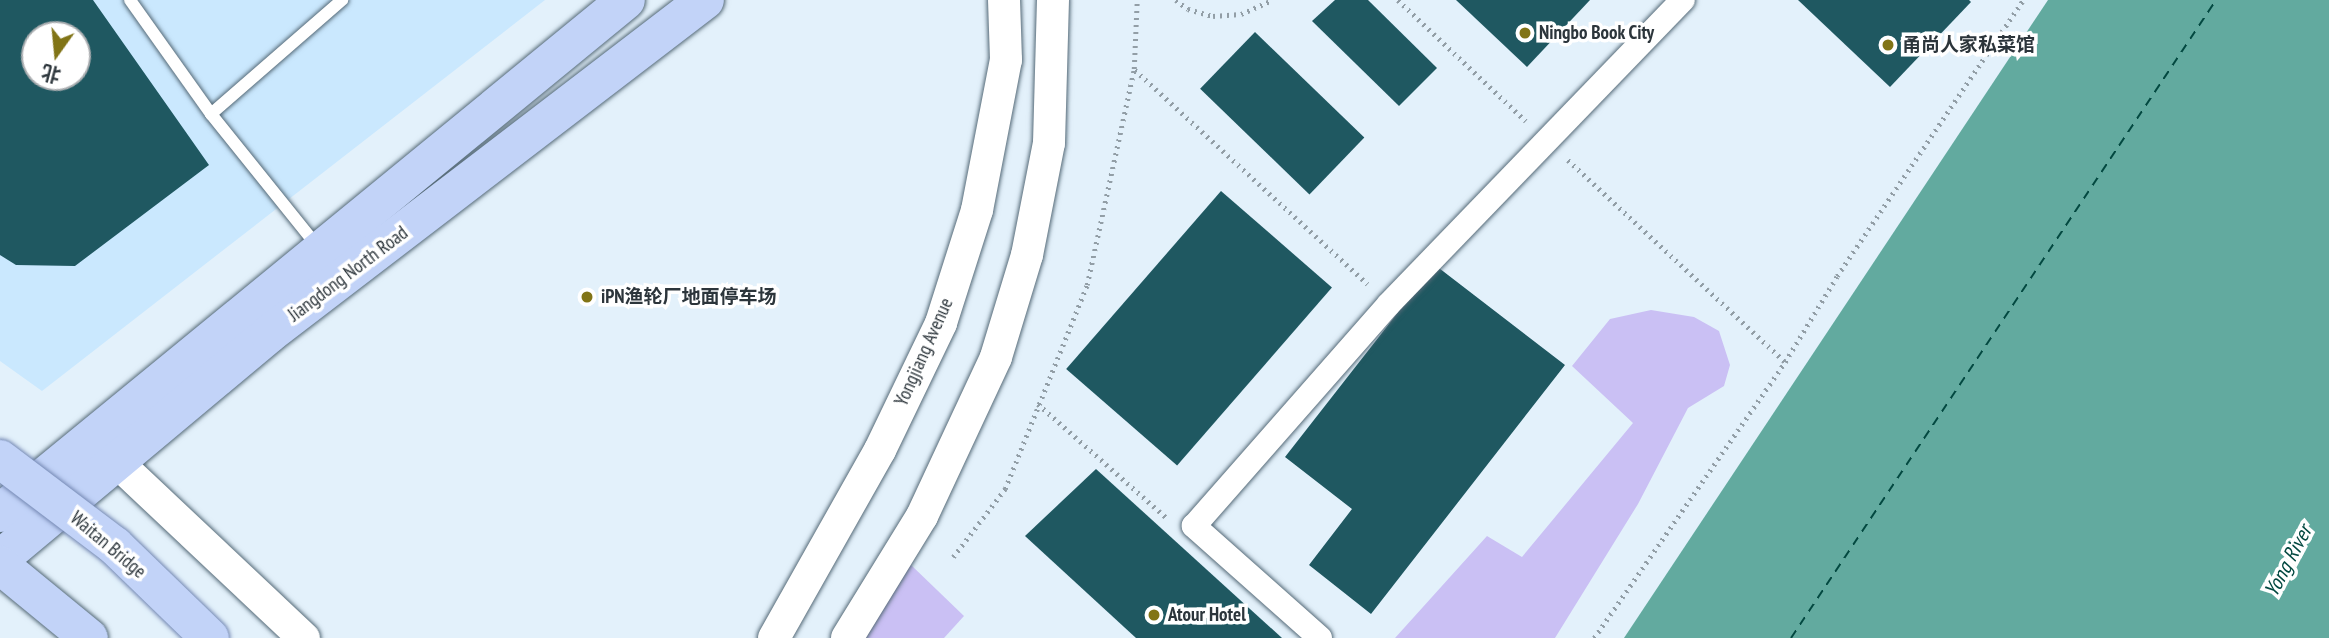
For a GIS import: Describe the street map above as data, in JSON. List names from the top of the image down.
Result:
{
  "streets": {
    "main road": ["Jiangdong North Road", "Waitan Bridge"],
    "street": ["Yongjiang Avenue"]
  },
  "water": ["Yong River"],
  "places": [
    "Ningbo Book City",
    "甬尚人家私菜馆",
    "iPN渔轮厂地面停车场",
    "Atour Hotel"
  ],
  "north": "bottom"
}
